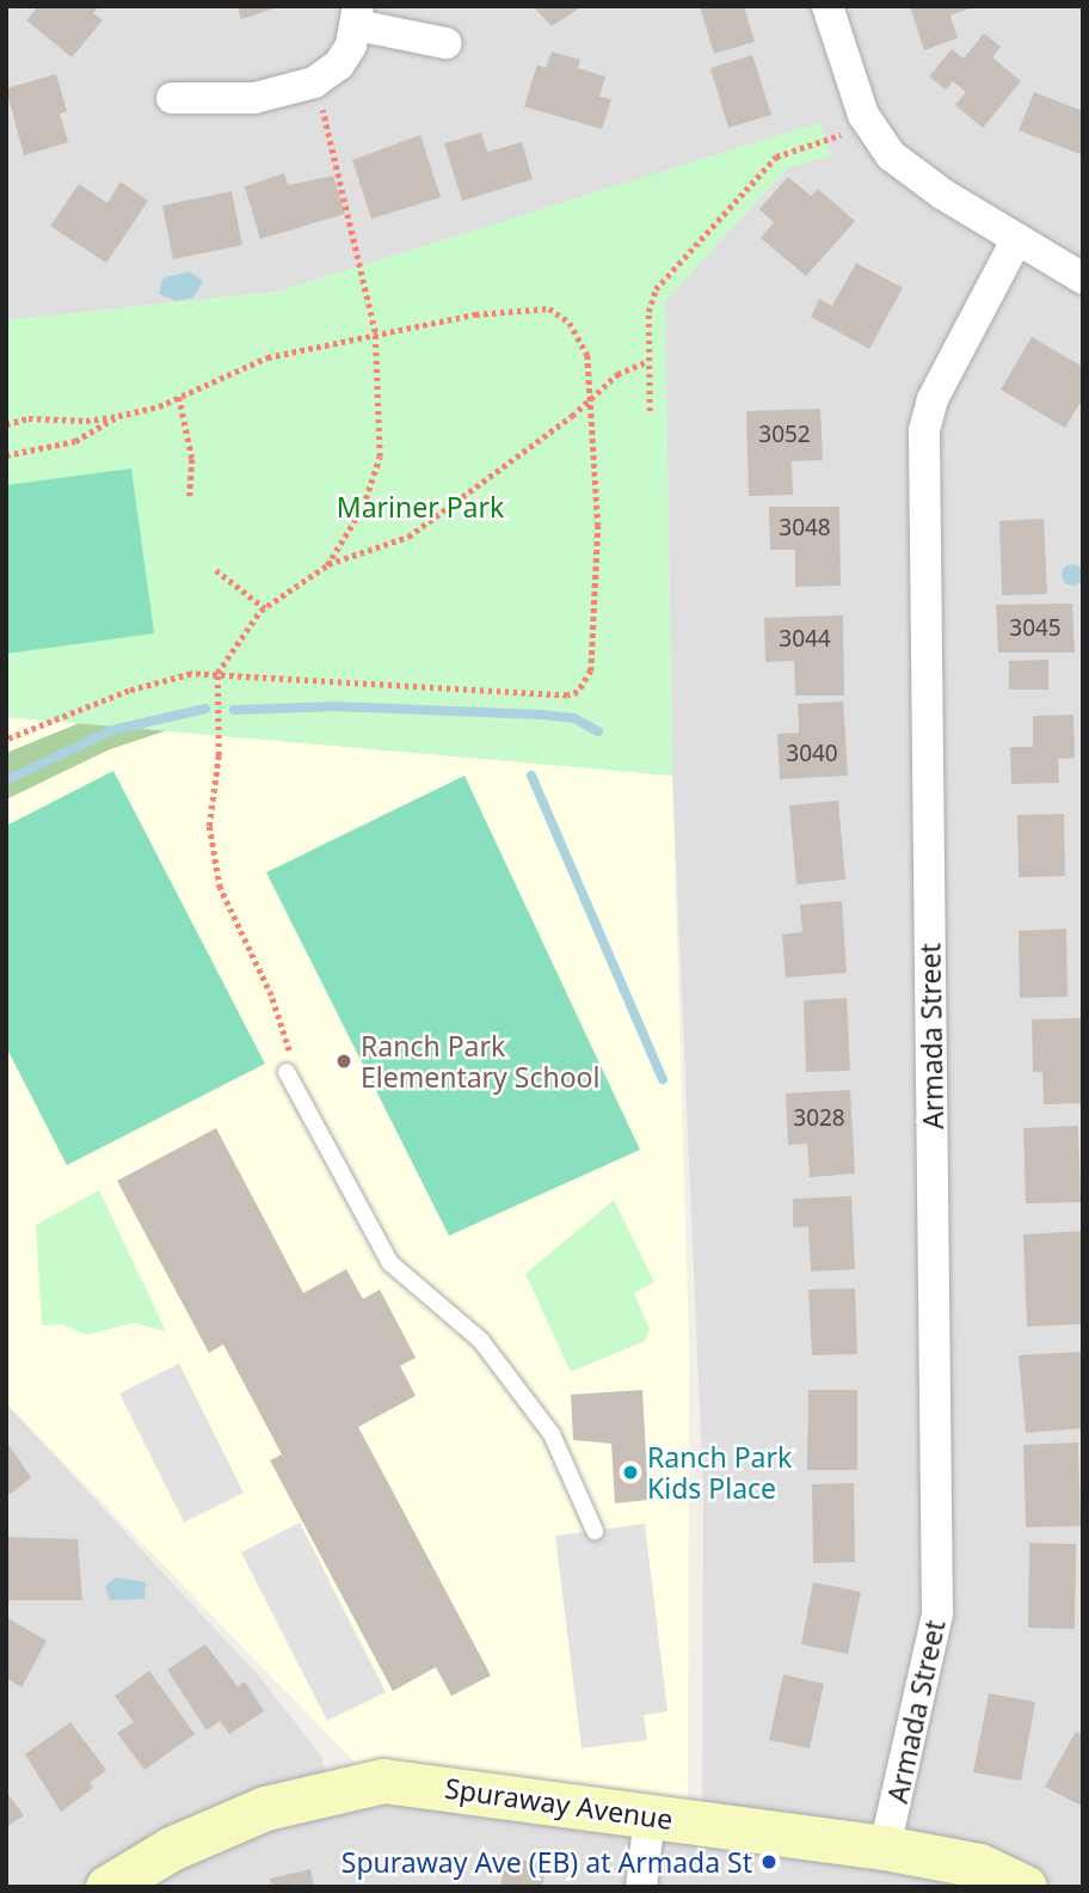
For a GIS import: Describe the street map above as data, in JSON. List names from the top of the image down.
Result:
{
  "streets": {
    "street": ["Armada Street", "Spuraway Avenue"]
  },
  "crossings": [
    ["Armada Street", "Spuraway Avenue"]
  ],
  "parks": ["Mariner Park"],
  "places": ["Ranch Park Elementary School", "Ranch Park Kids Place", "Spuraway Ave (EB) at Armada St"],
  "house_numbers": [
    "3052",
    "3048",
    "3045",
    "3044",
    "3040",
    "3028"
  ]
}
